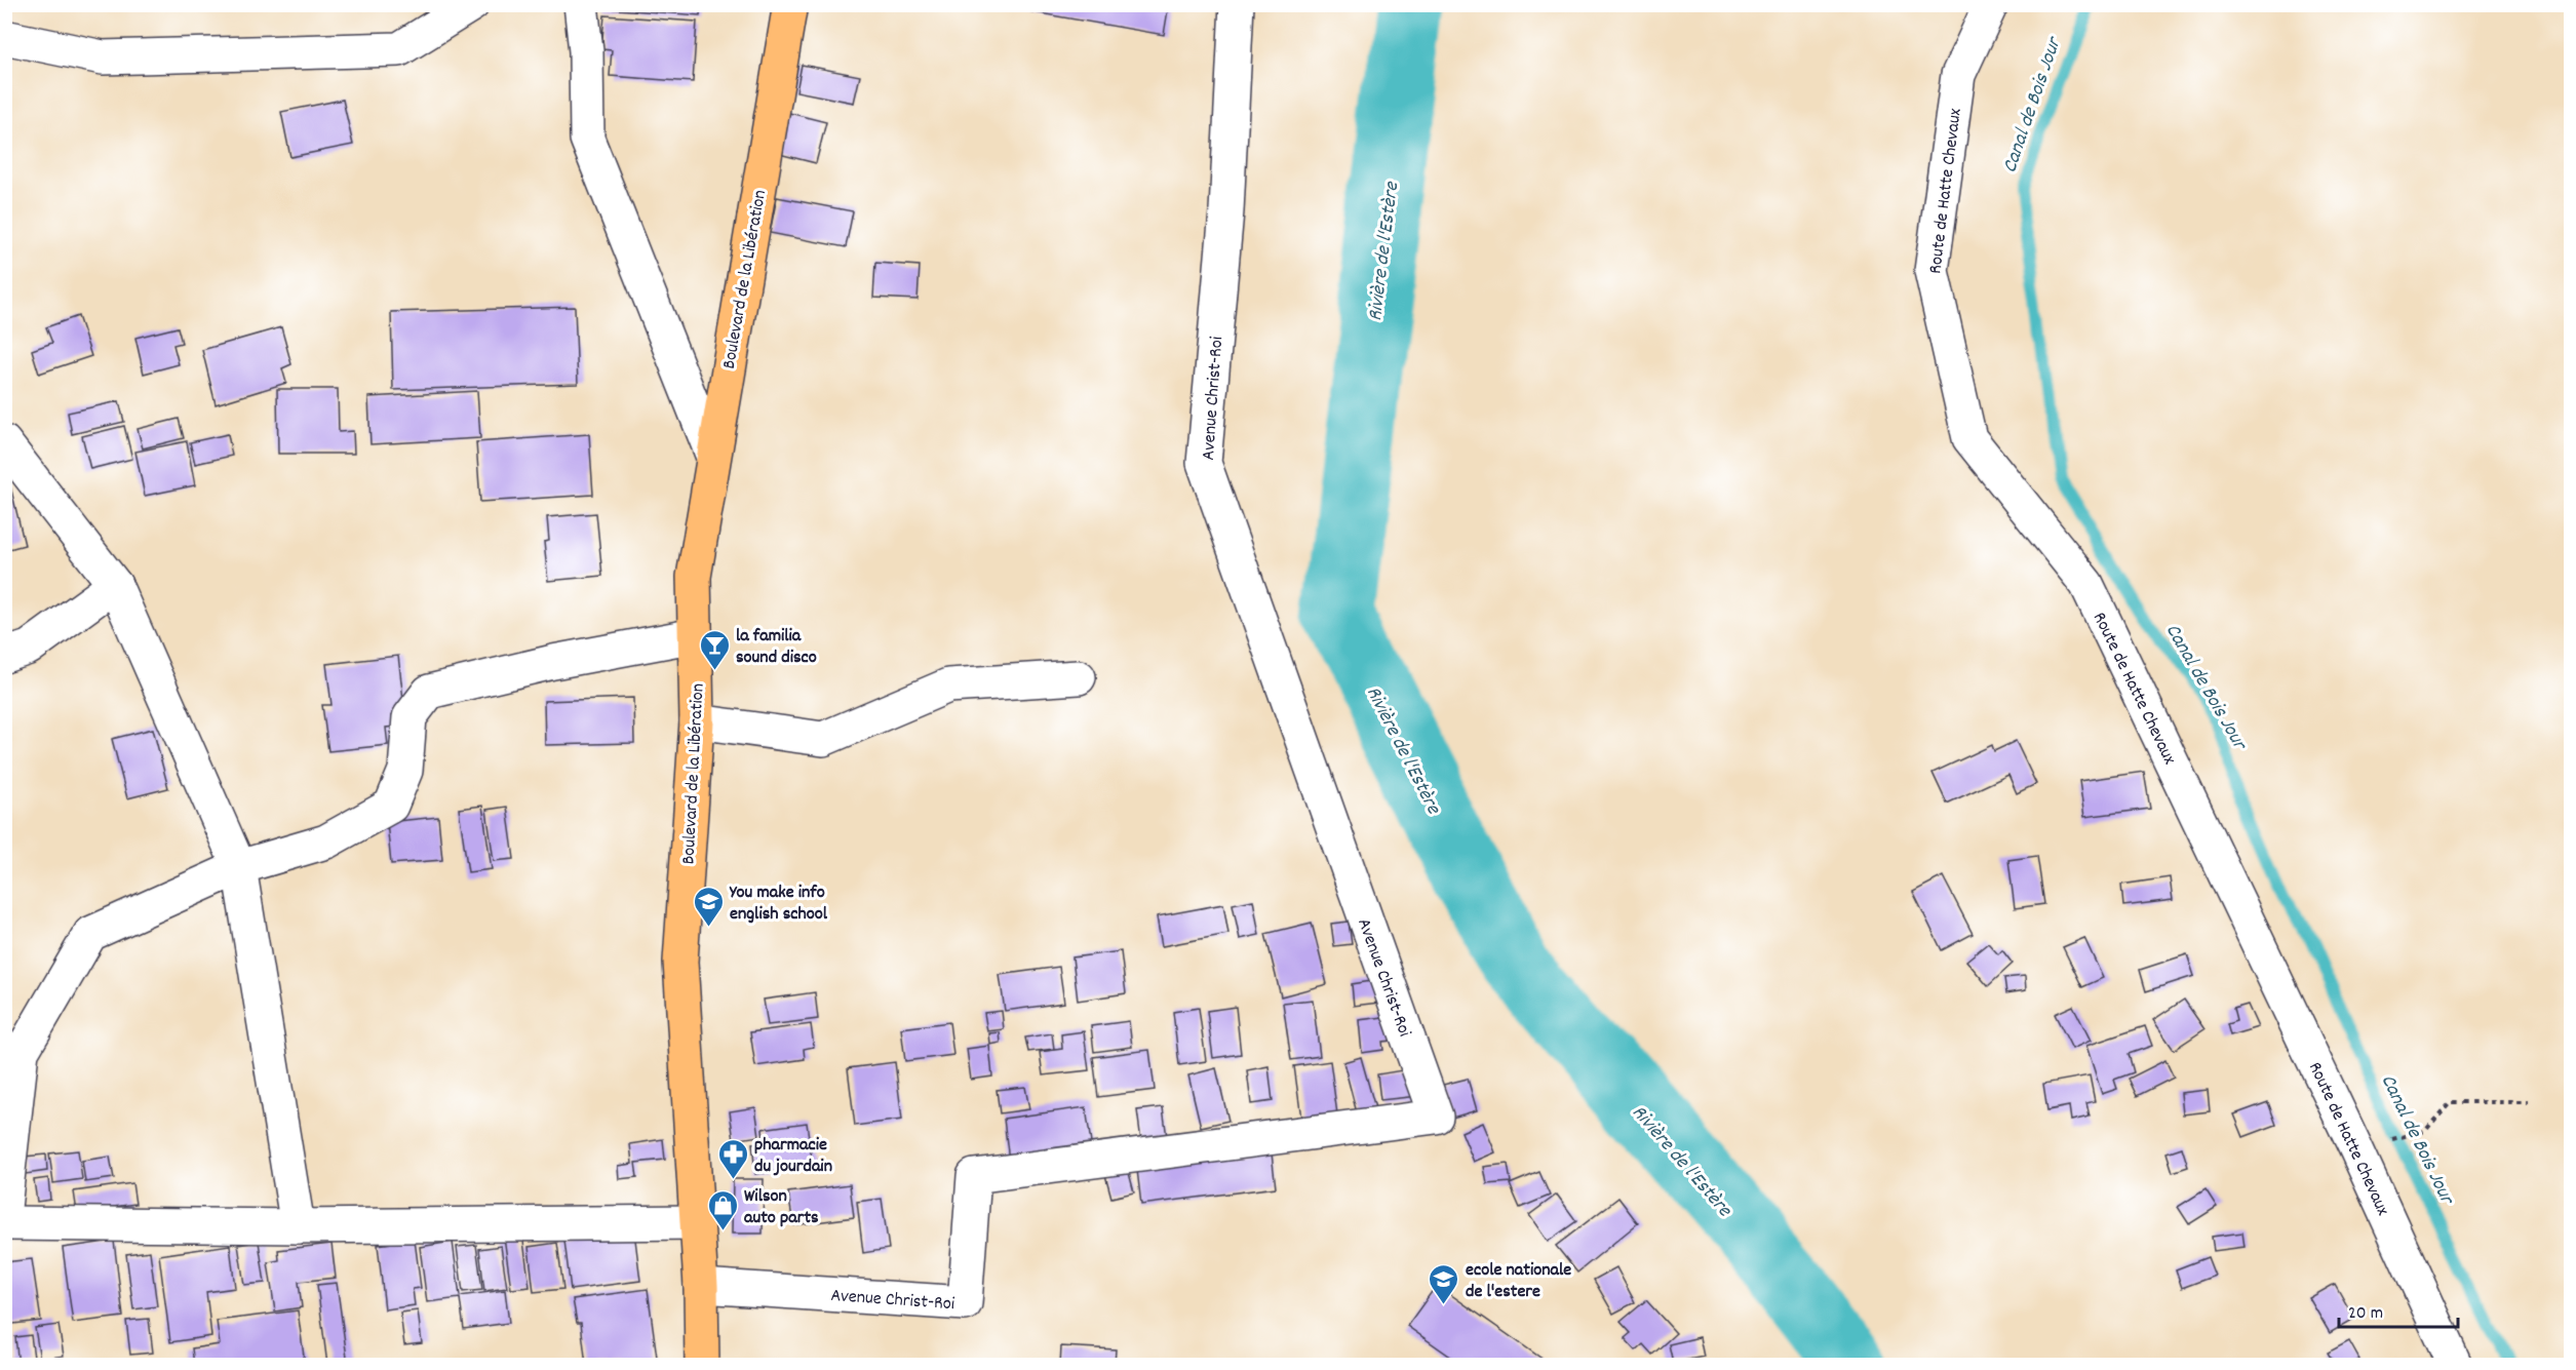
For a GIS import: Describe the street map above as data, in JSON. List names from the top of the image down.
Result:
{
  "streets": {
    "main road": ["Boulevard de la Libération"],
    "street": ["Route de Hatte Chevaux", "Avenue Christ-Roi"]
  },
  "crossings": [
    ["Boulevard de la Libération", "Avenue Christ-Roi"]
  ],
  "water": ["Canal de Bois Jour", "Rivière de l'Estère"],
  "places": {
    "bar": ["la familia sound disco"],
    "school or university": ["You make info english school", "ecole nationale de l'estere"],
    "pharmacy": ["pharmacie du jourdain"],
    "shop": ["Wilson auto parts"]
  },
  "scale_bar": "20 m"
}
